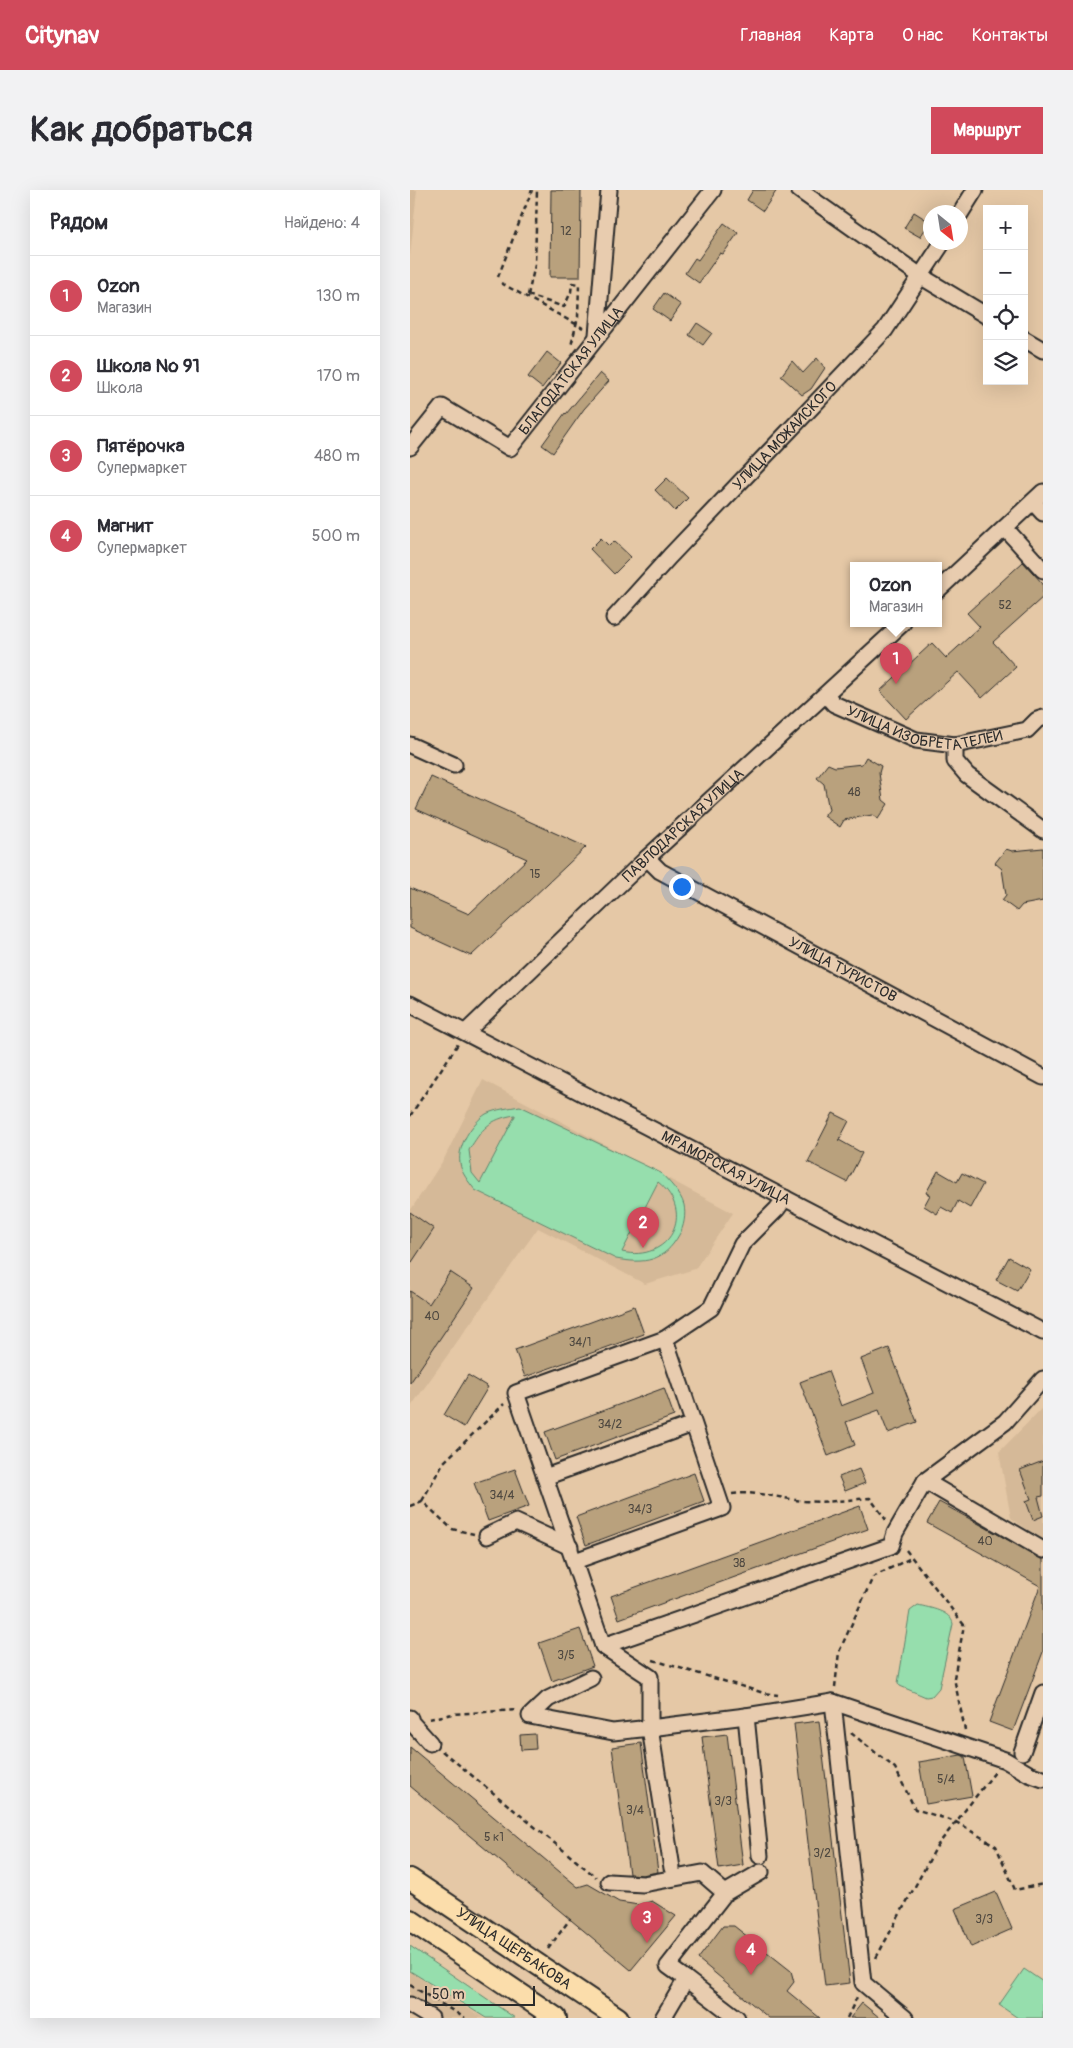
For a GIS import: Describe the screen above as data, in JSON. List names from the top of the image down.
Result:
{
  "streets": {
    "main road": ["УЛИЦА ЩЕРБАКОВА"],
    "street": [
      "БЛАГОДАТСКАЯ УЛИЦА",
      "УЛИЦА МОЖАЙСКОГО",
      "УЛИЦА ИЗОБРЕТАТЕЛЕЙ",
      "ПАВЛОДАРСКАЯ УЛИЦА",
      "УЛИЦА ТУРИСТОВ",
      "МРАМОРСКАЯ УЛИЦА"
    ]
  },
  "crossings": [
    ["УЛИЦА ИЗОБРЕТАТЕЛЕЙ", "ПАВЛОДАРСКАЯ УЛИЦА"],
    ["ПАВЛОДАРСКАЯ УЛИЦА", "УЛИЦА ТУРИСТОВ"],
    ["ПАВЛОДАРСКАЯ УЛИЦА", "МРАМОРСКАЯ УЛИЦА"]
  ],
  "house_numbers": [
    "12",
    "52",
    "48",
    "15",
    "40",
    "34/1",
    "34/2",
    "34/4",
    "34/3",
    "40",
    "38",
    "3/5",
    "5/4",
    "3/3",
    "3/4",
    "5 к1",
    "3/2",
    "3/3"
  ],
  "scale_bar": "50 m",
  "north": "bottom right",
  "page": {
    "header": "Citynav",
    "nav": [
      "Главная",
      "Карта",
      "О нас",
      "Контакты"
    ],
    "buttons": "Маршрут",
    "title": "Как добраться",
    "heading": ["Рядом", "Найдено: 4"],
    "map_buttons": ["+", "−"],
    "list": [
      {
        "mark": "1",
        "name": "Ozon",
        "note": "Магазин",
        "value": "130 m"
      },
      {
        "mark": "2",
        "name": "Школа № 91",
        "note": "Школа",
        "value": "170 m"
      },
      {
        "mark": "3",
        "name": "Пятёрочка",
        "note": "Супермаркет",
        "value": "480 m"
      },
      {
        "mark": "4",
        "name": "Магнит",
        "note": "Супермаркет",
        "value": "500 m"
      }
    ],
    "popup": ["Ozon", "Магазин"],
    "pins": [
      "1",
      "2",
      "3",
      "4"
    ],
    "scale": "50 m"
  }
}
